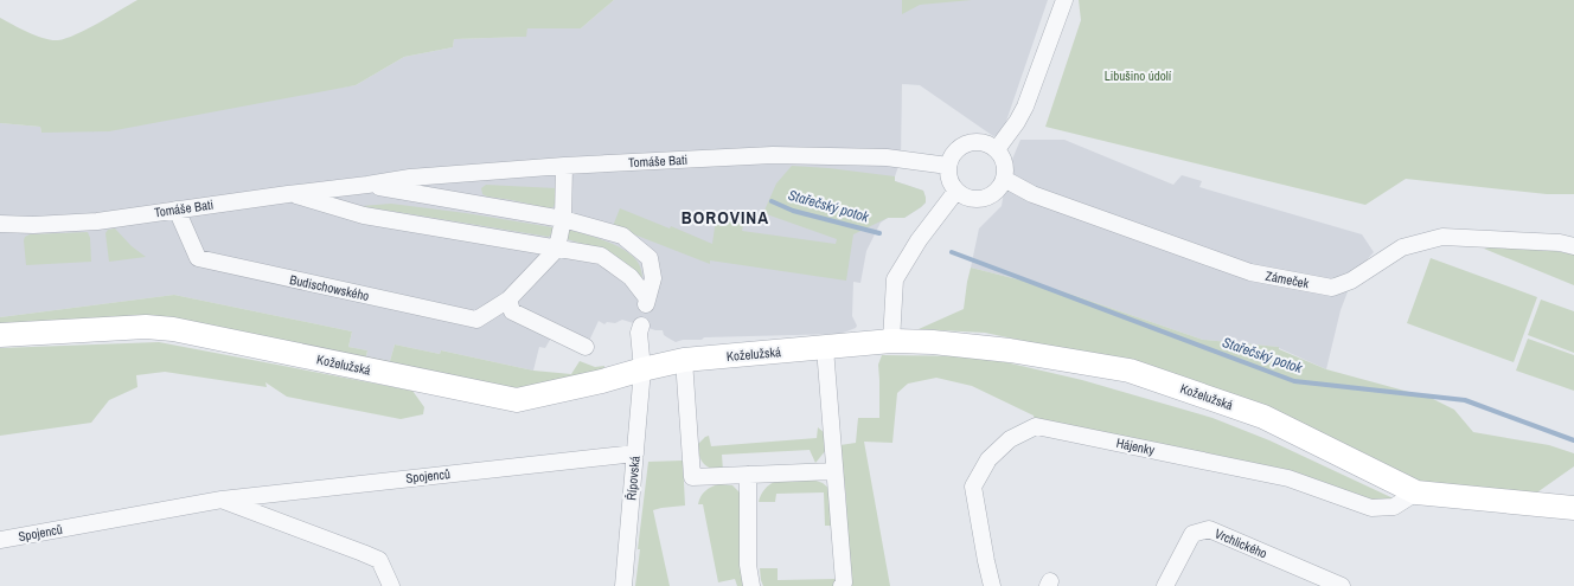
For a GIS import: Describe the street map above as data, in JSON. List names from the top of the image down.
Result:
{
  "streets": {
    "main road": ["Koželužská"],
    "street": [
      "Tomáše Bati",
      "Zámeček",
      "Budischowského",
      "Hájenky",
      "Spojenců",
      "Řípovská",
      "Vrchlického"
    ]
  },
  "crossings": [
    ["Tomáše Bati", "Zámeček"],
    ["Tomáše Bati", "Budischowského"],
    ["Koželužská", "Hájenky"],
    ["Koželužská", "Řípovská"],
    ["Spojenců", "Řípovská"]
  ],
  "districts": ["BOROVINA"],
  "water": ["Stařečský potok"],
  "parks": ["Libušino údolí"]
}
